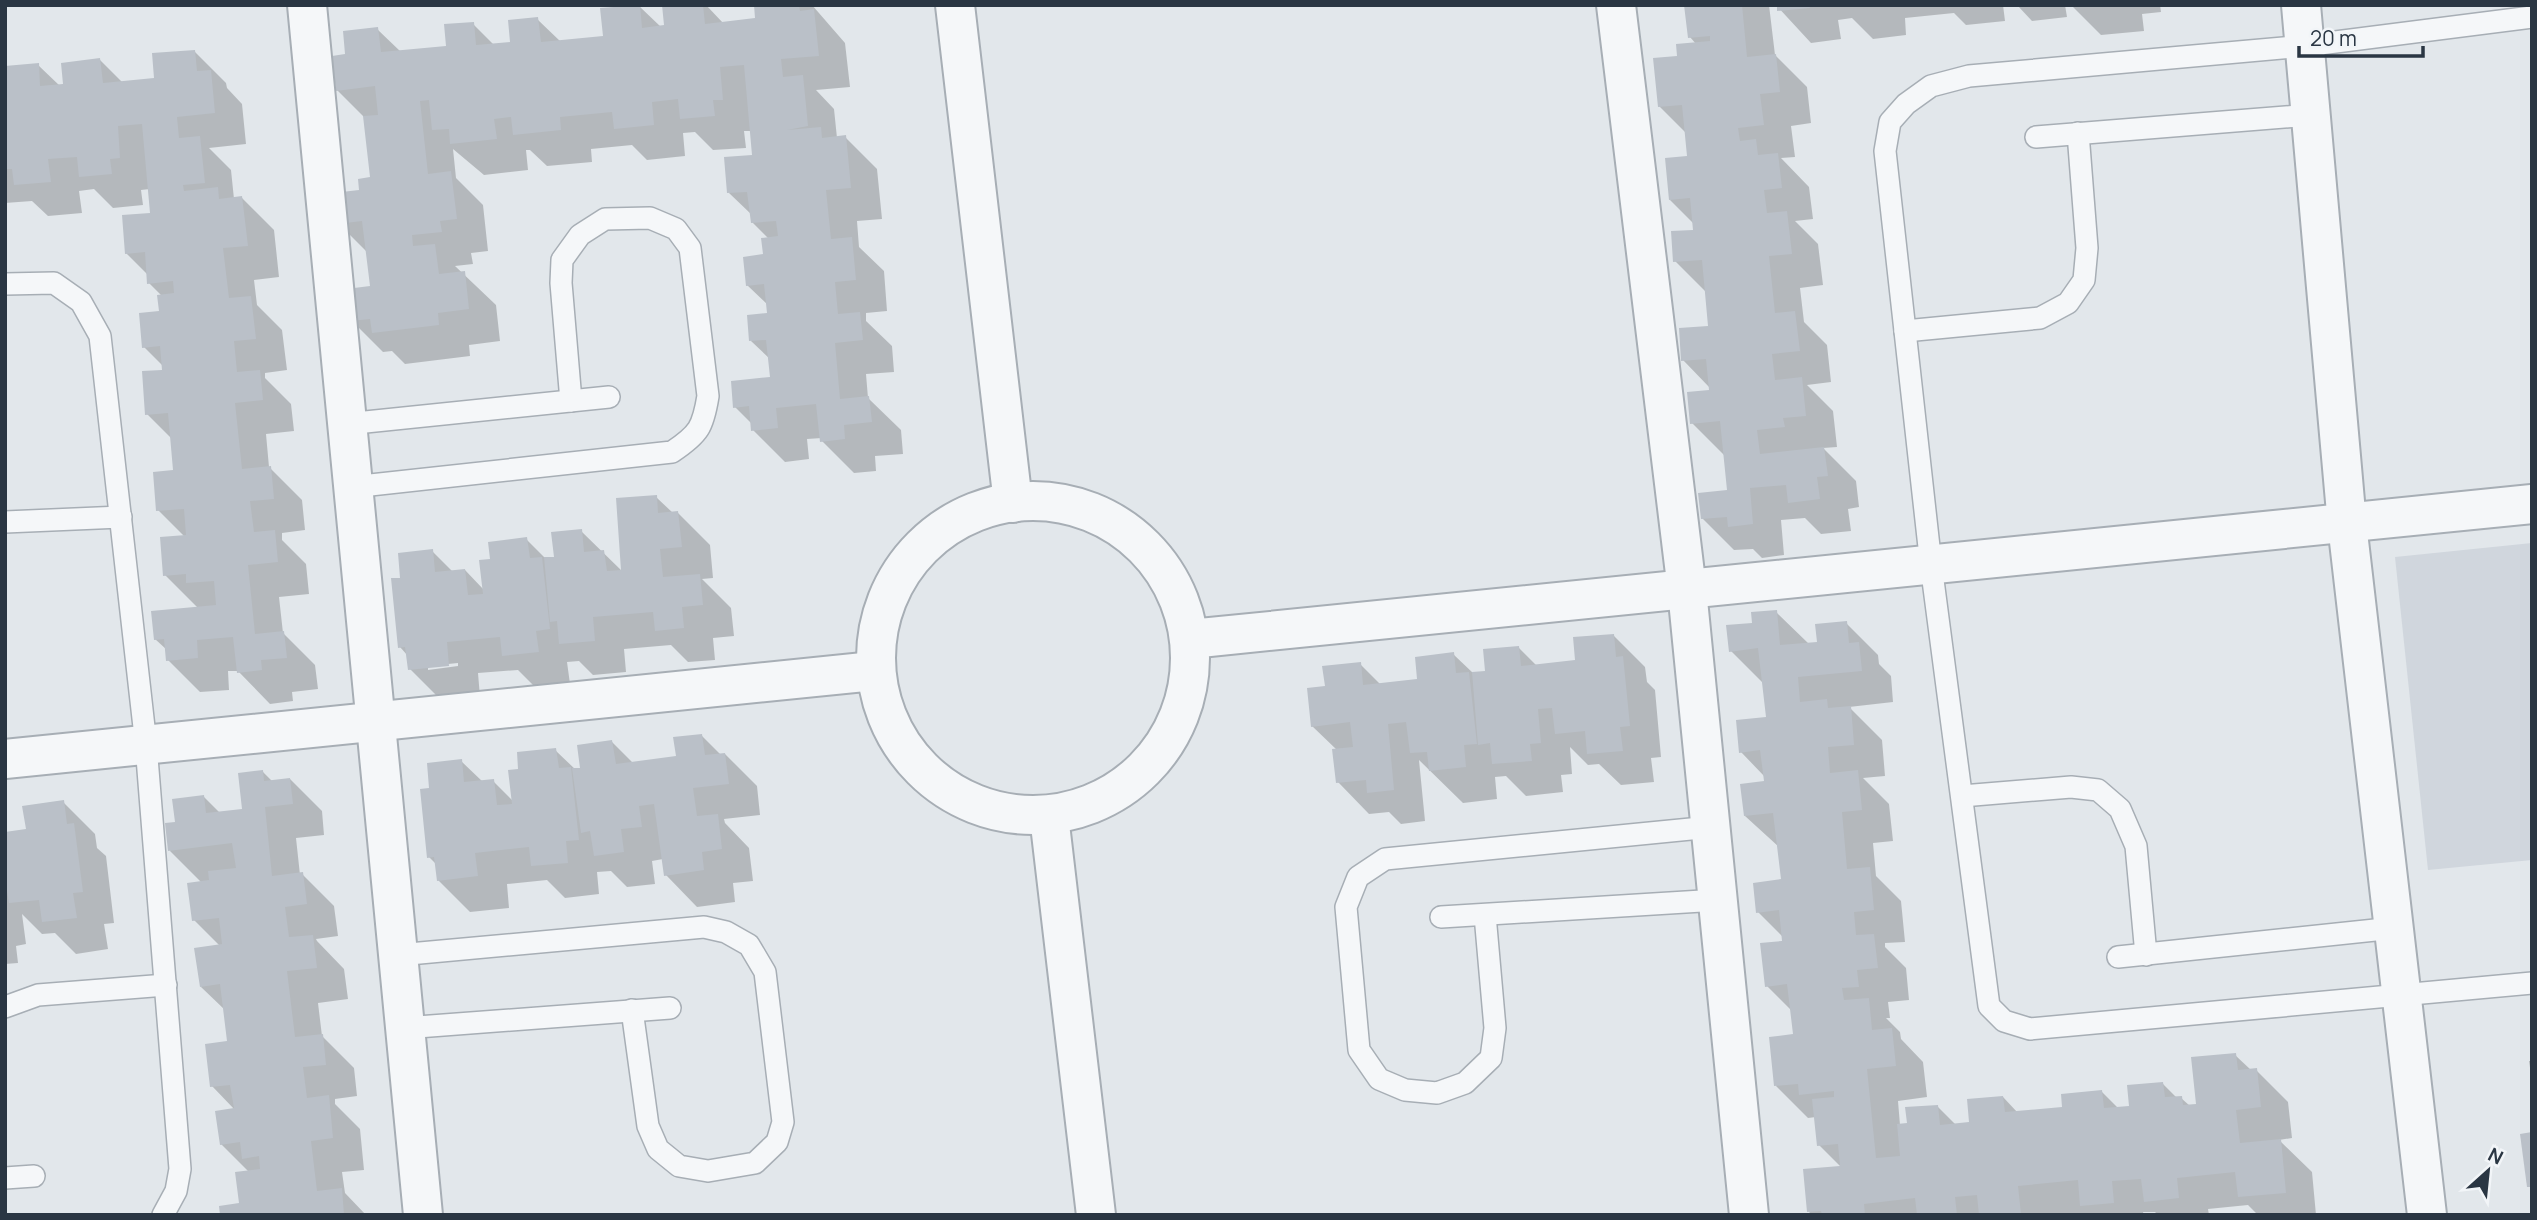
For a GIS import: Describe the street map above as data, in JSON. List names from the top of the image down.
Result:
{
  "scale_bar": "20 m",
  "north": "top right"
}
